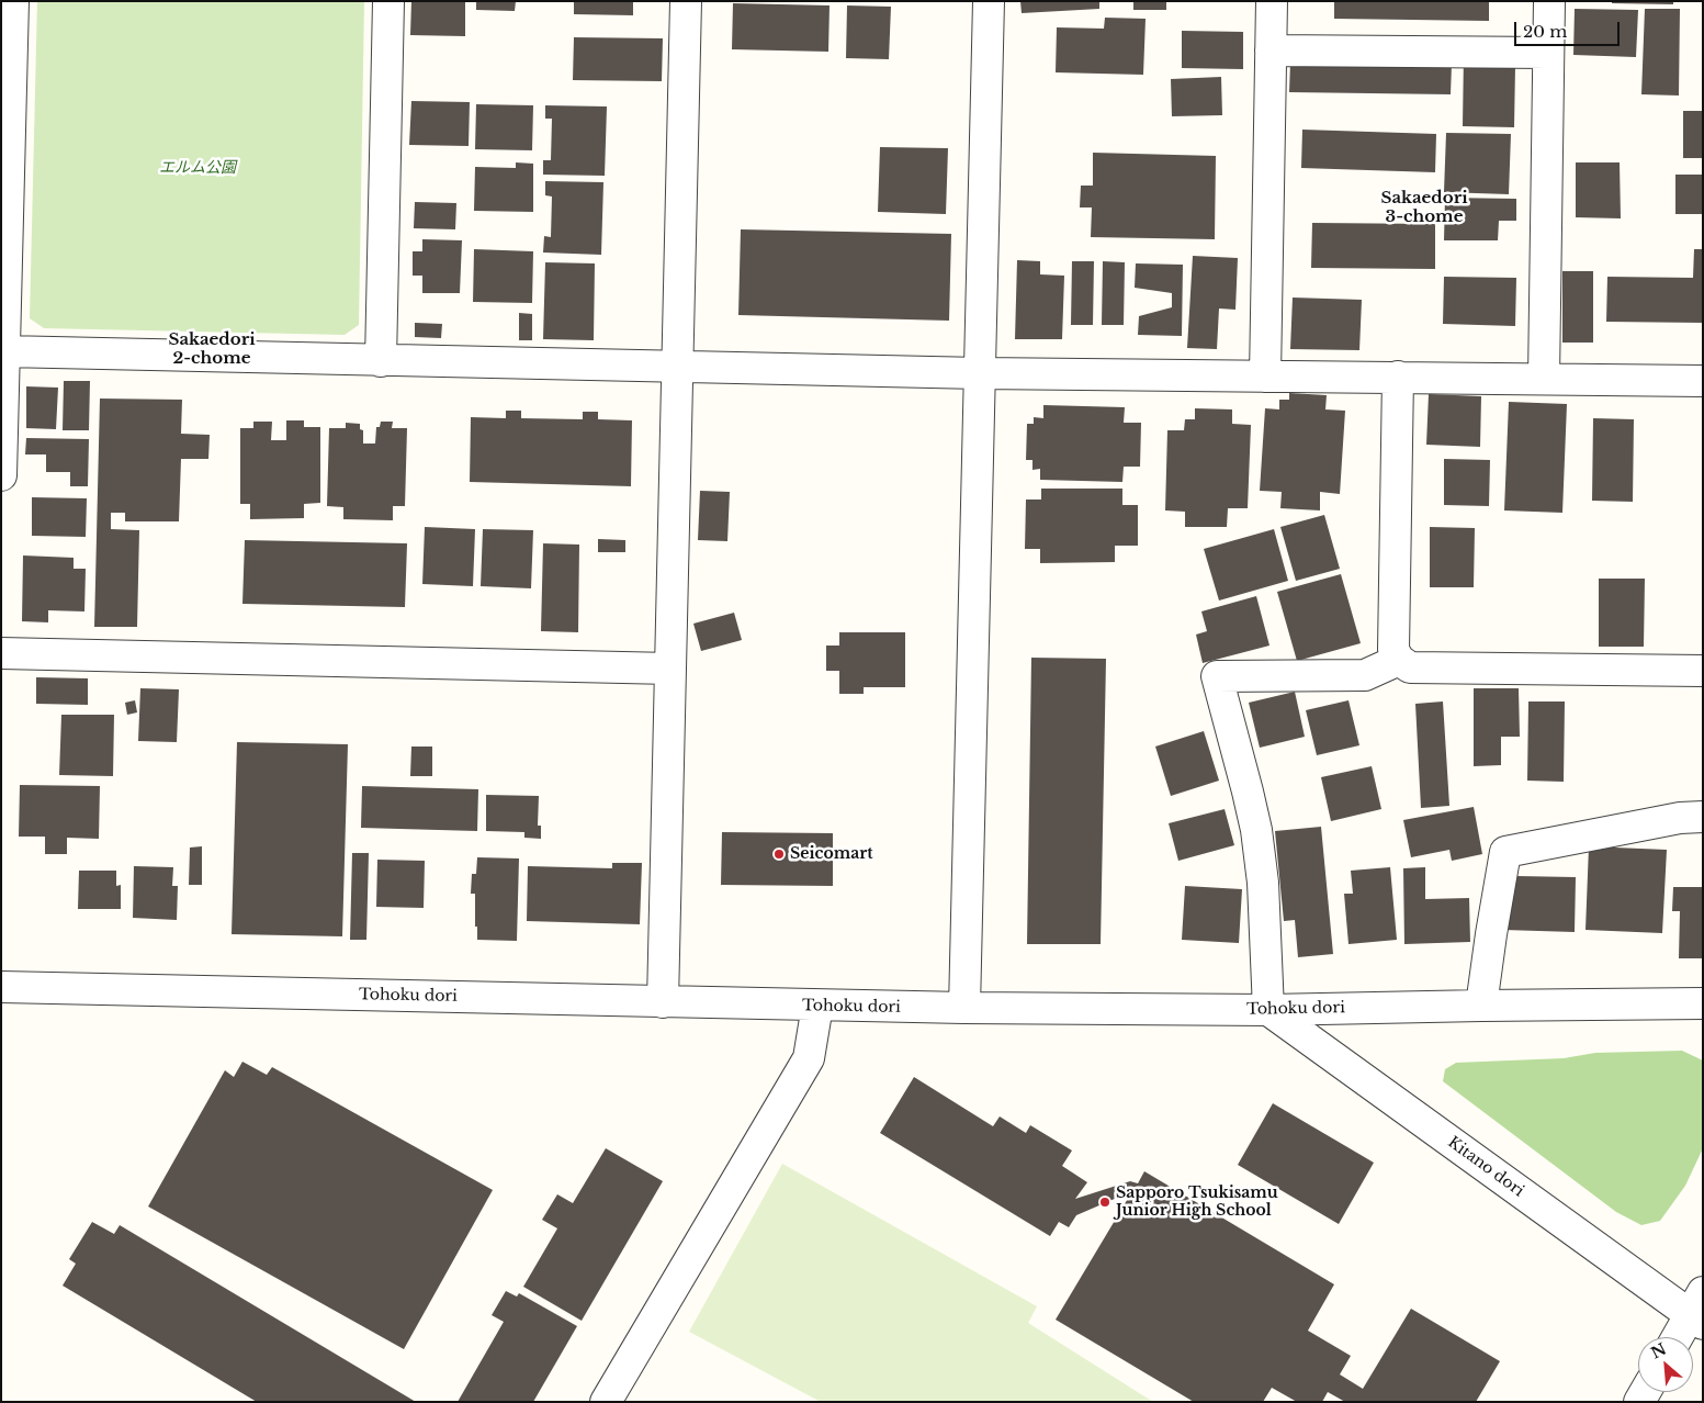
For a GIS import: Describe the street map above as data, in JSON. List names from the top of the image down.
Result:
{
  "streets": {
    "street": ["Tohoku dori", "Kitano dori"]
  },
  "crossings": [
    ["Tohoku dori", "Kitano dori"]
  ],
  "districts": ["Sakaedori 3-chome", "Sakaedori 2-chome"],
  "parks": ["エルム公園"],
  "places": ["Seicomart", "Sapporo Tsukisamu Junior High School"],
  "scale_bar": "20 m",
  "north": "top left"
}
